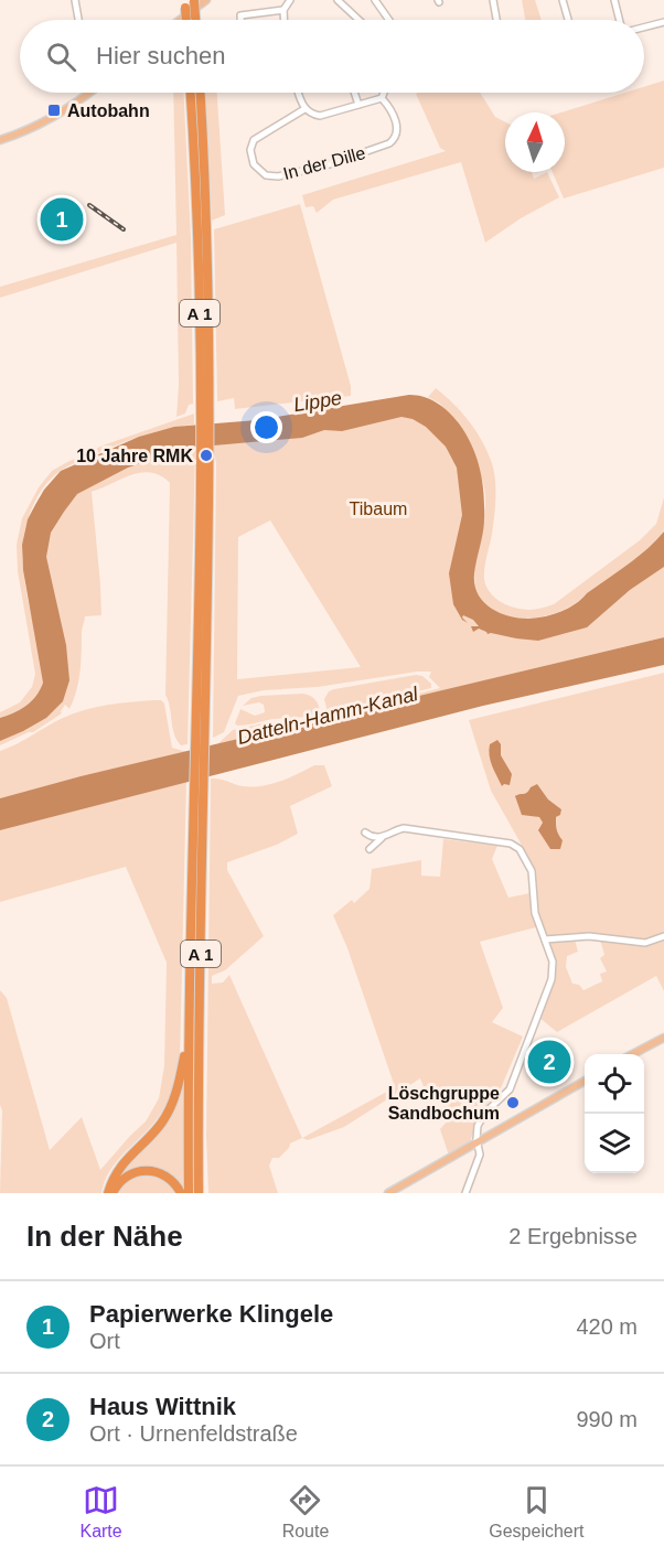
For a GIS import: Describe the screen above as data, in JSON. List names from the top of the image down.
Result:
{
  "streets": {
    "highway": ["A 1"],
    "street": ["In der Dille"]
  },
  "water": ["Lippe", "Datteln-Hamm-Kanal"],
  "parks": ["Tibaum"],
  "places": {
    "transit": ["Autobahn"],
    "other": ["10 Jahre RMK", "Löschgruppe Sandbochum"]
  },
  "north": "top",
  "page": {
    "search": "Hier suchen",
    "pins": ["1", "2"],
    "heading": ["In der Nähe", "2 Ergebnisse"],
    "list": [
      {
        "mark": "1",
        "name": "Papierwerke Klingele",
        "note": "Ort",
        "value": "420 m"
      },
      {
        "mark": "2",
        "name": "Haus Wittnik",
        "note": "Ort · Urnenfeldstraße",
        "value": "990 m"
      }
    ],
    "nav": ["Karte", "Route", "Gespeichert"]
  }
}
